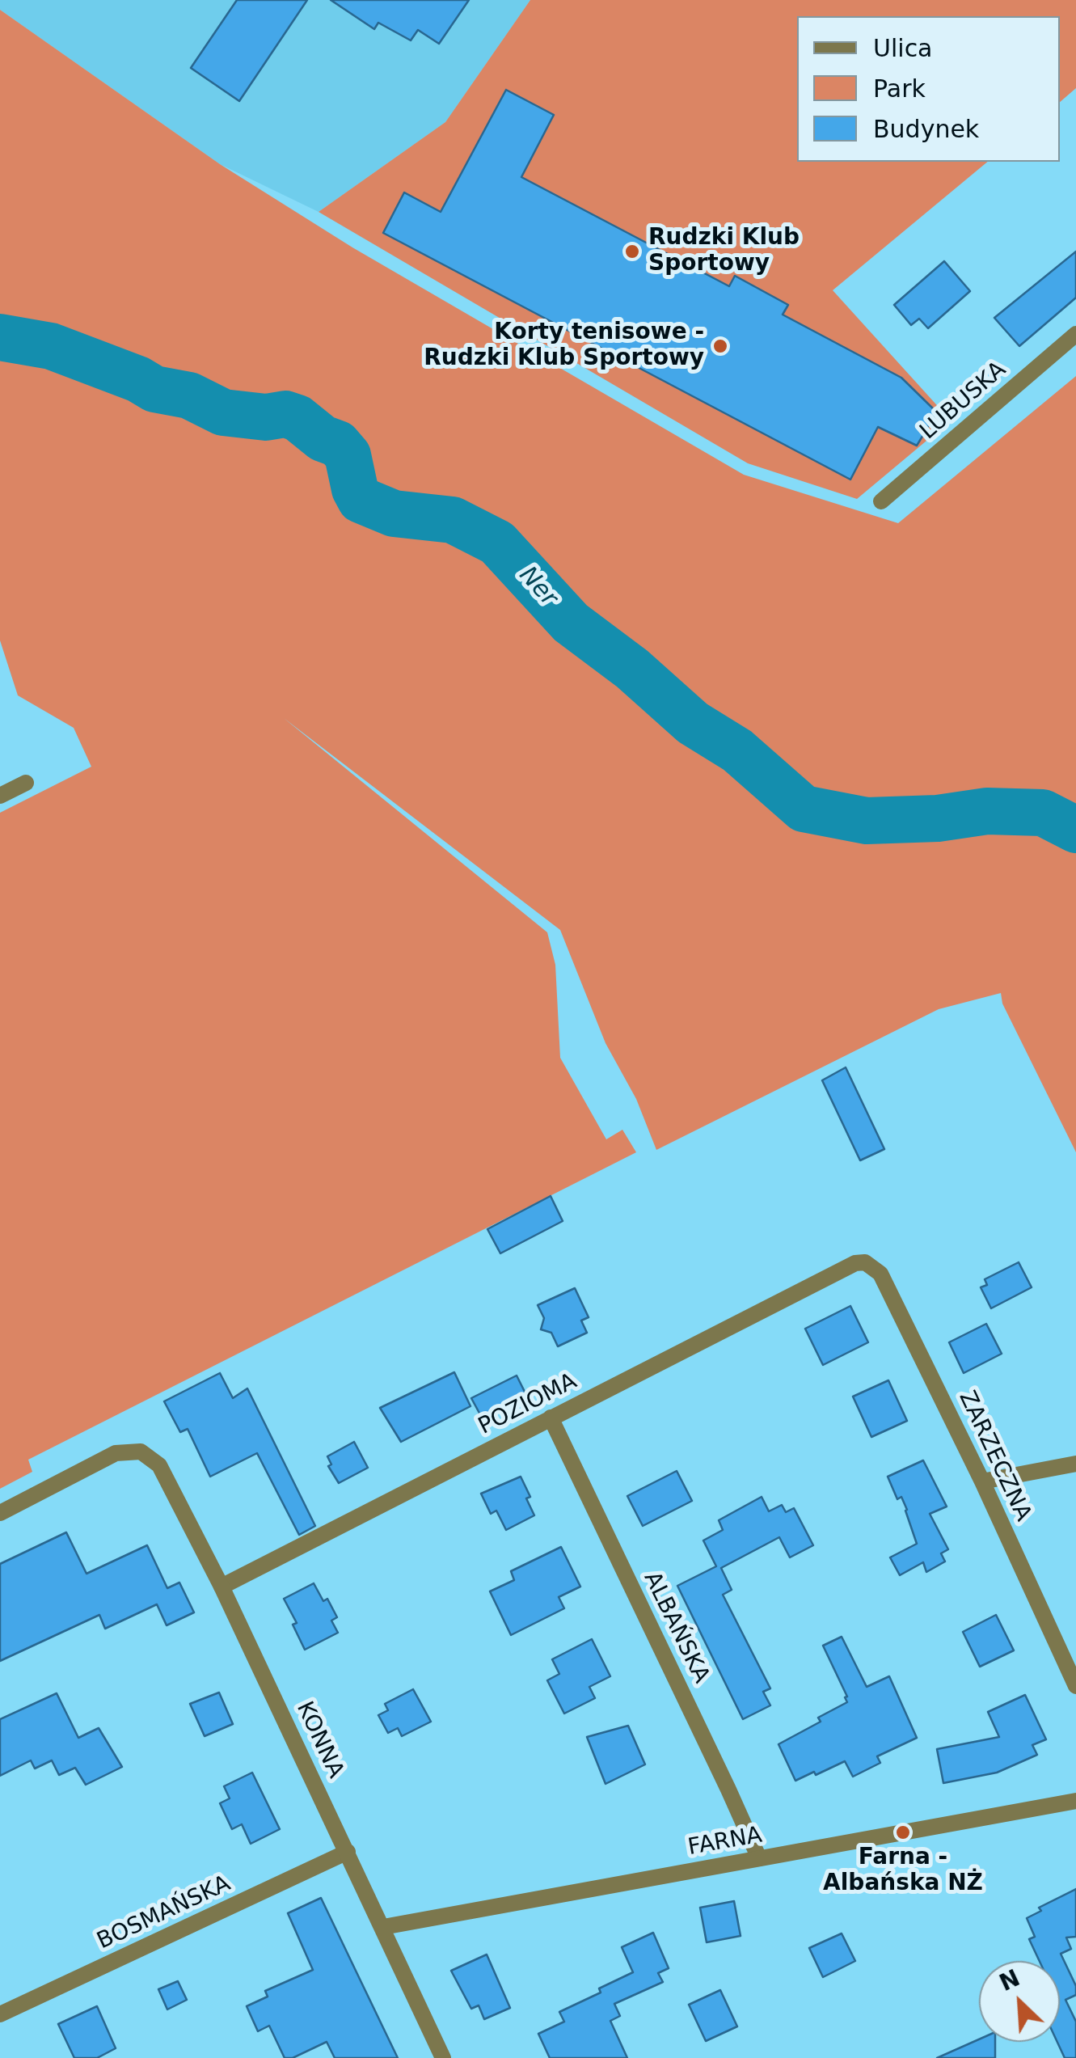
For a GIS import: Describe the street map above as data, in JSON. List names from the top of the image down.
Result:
{
  "streets": {
    "street": [
      "LUBUSKA",
      "POZIOMA",
      "ZARZECZNA",
      "ALBAŃSKA",
      "KONNA",
      "FARNA",
      "BOSMAŃSKA"
    ]
  },
  "crossings": [
    ["POZIOMA", "ZARZECZNA"],
    ["POZIOMA", "ALBAŃSKA"],
    ["POZIOMA", "KONNA"],
    ["ALBAŃSKA", "FARNA"],
    ["KONNA", "FARNA"],
    ["KONNA", "BOSMAŃSKA"]
  ],
  "water": ["Ner"],
  "places": ["Rudzki Klub Sportowy", "Korty tenisowe - Rudzki Klub Sportowy", "Farna - Albańska NŻ"],
  "legend": ["Ulica", "Park", "Budynek"],
  "north": "top left"
}
